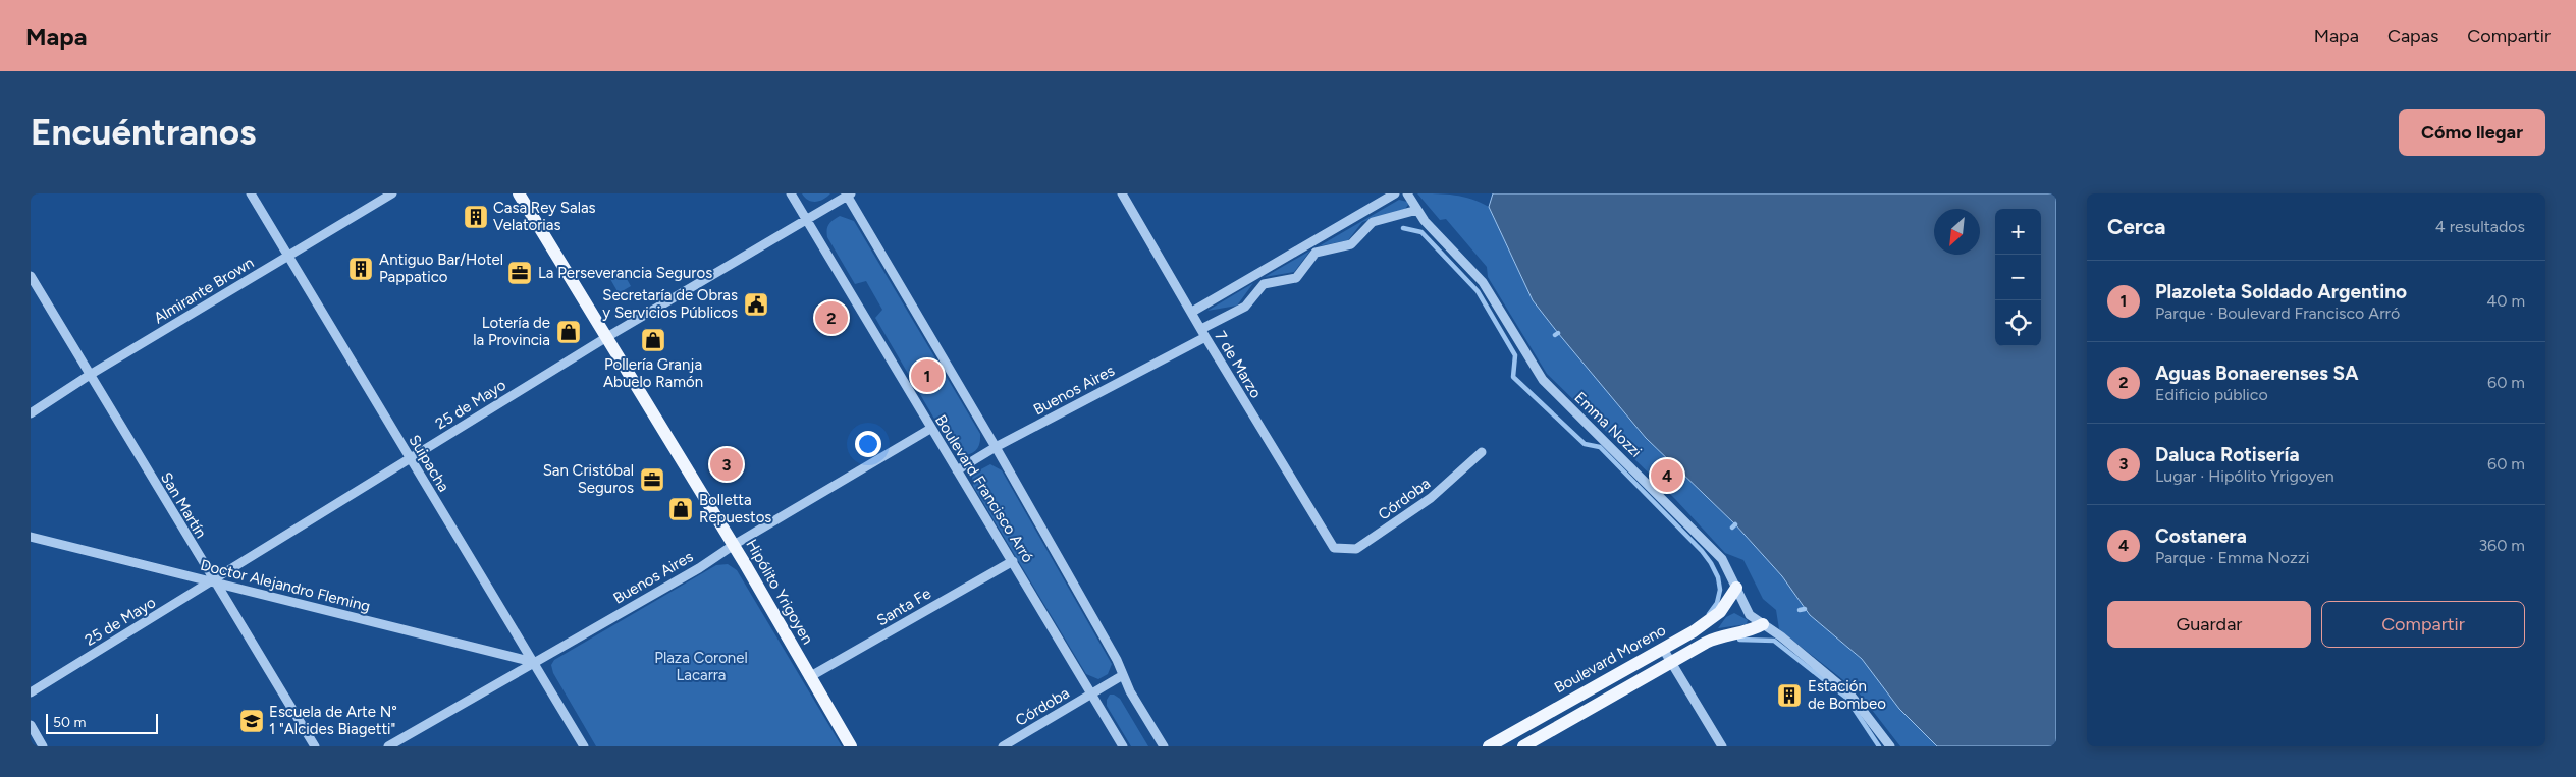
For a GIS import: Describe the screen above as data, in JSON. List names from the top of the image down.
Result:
{
  "streets": {
    "main road": ["Hipólito Yrigoyen", "Boulevard Moreno"],
    "street": [
      "Almirante Brown",
      "7 de Marzo",
      "Buenos Aires",
      "25 de Mayo",
      "Emma Nozzi",
      "Suipacha",
      "Boulevard Francisco Arró",
      "Córdoba",
      "San Martín",
      "Doctor Alejandro Fleming",
      "Santa Fe"
    ]
  },
  "crossings": [
    ["Almirante Brown", "Suipacha"],
    ["Almirante Brown", "San Martín"],
    ["7 de Marzo", "Buenos Aires"],
    ["7 de Marzo", "Córdoba"],
    ["Buenos Aires", "Emma Nozzi"],
    ["Buenos Aires", "Suipacha"],
    ["Buenos Aires", "Boulevard Francisco Arró"],
    ["Buenos Aires", "Doctor Alejandro Fleming"],
    ["Buenos Aires", "Hipólito Yrigoyen"],
    ["25 de Mayo", "Suipacha"],
    ["25 de Mayo", "Boulevard Francisco Arró"],
    ["25 de Mayo", "San Martín"],
    ["25 de Mayo", "Doctor Alejandro Fleming"],
    ["25 de Mayo", "Hipólito Yrigoyen"],
    ["Emma Nozzi", "Boulevard Moreno"],
    ["Suipacha", "Doctor Alejandro Fleming"],
    ["Boulevard Francisco Arró", "Córdoba"],
    ["Boulevard Francisco Arró", "Santa Fe"],
    ["San Martín", "Doctor Alejandro Fleming"],
    ["Hipólito Yrigoyen", "Santa Fe"]
  ],
  "parks": ["Plaza Coronel Lacarra"],
  "places": {
    "building": ["Casa Rey Salas Velatorias", "Antiguo Bar/Hotel Pappatico", "Estación de Bombeo"],
    "office": ["La Perseverancia Seguros", "San Cristóbal Seguros"],
    "public building": ["Secretaría de Obras y Servicios Públicos"],
    "shop": ["Lotería de la Provincia", "Pollería Granja Abuelo Ramón", "Bolletta Repuestos"],
    "school or university": ["Escuela de Arte N° 1 \"Alcides Biagetti\""]
  },
  "scale_bar": "50 m",
  "north": "bottom left",
  "page": {
    "header": "Mapa",
    "nav": ["Mapa", "Capas", "Compartir"],
    "buttons": [
      "Cómo llegar",
      ["Guardar", "Compartir"]
    ],
    "title": "Encuéntranos",
    "heading": ["Cerca", "4 resultados"],
    "map_buttons": ["+", "−"],
    "list": [
      {
        "mark": "1",
        "name": "Plazoleta Soldado Argentino",
        "note": "Parque · Boulevard Francisco Arró",
        "value": "40 m"
      },
      {
        "mark": "2",
        "name": "Aguas Bonaerenses SA",
        "note": "Edificio público",
        "value": "60 m"
      },
      {
        "mark": "3",
        "name": "Daluca Rotisería",
        "note": "Lugar · Hipólito Yrigoyen",
        "value": "60 m"
      },
      {
        "mark": "4",
        "name": "Costanera",
        "note": "Parque · Emma Nozzi",
        "value": "360 m"
      }
    ],
    "pins": [
      "2",
      "1",
      "3",
      "4"
    ],
    "scale": "50 m"
  }
}
